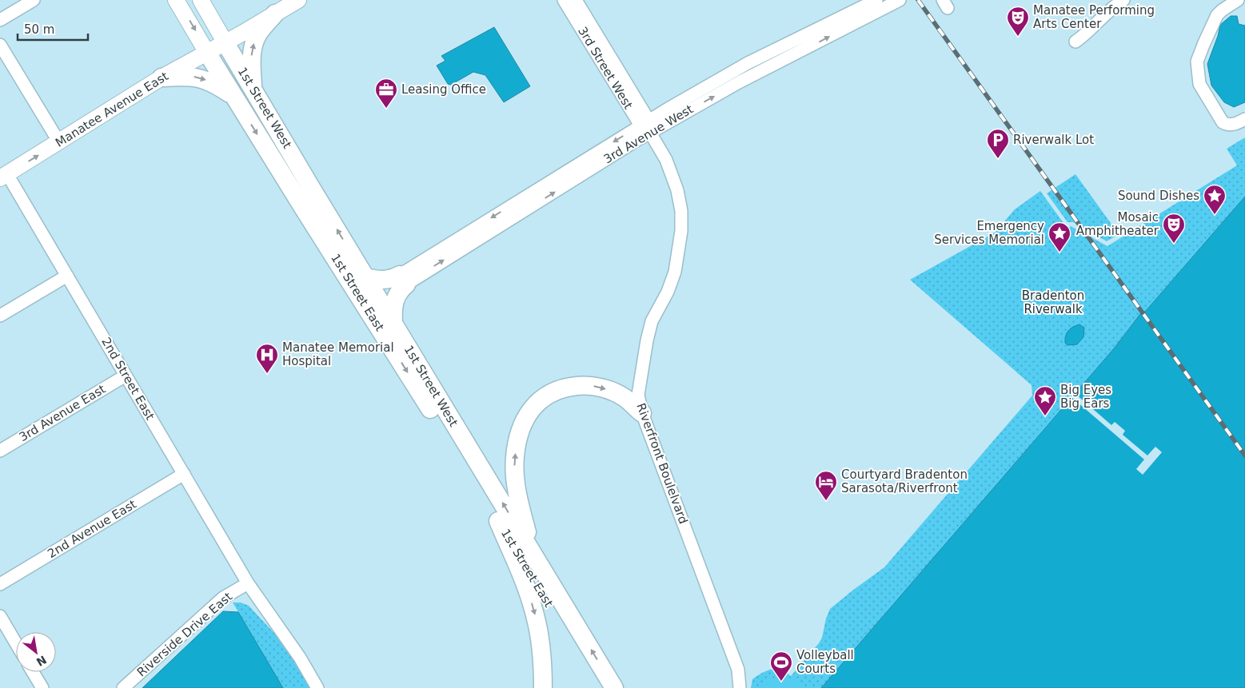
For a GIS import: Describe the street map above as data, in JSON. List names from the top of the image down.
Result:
{
  "streets": {
    "highway": ["1st Street West", "1st Street East"],
    "main road": ["Manatee Avenue East"],
    "street": [
      "3rd Street West",
      "3rd Avenue West",
      "2nd Street East",
      "3rd Avenue East",
      "Riverfront Boulelvard",
      "2nd Avenue East",
      "Riverside Drive East"
    ]
  },
  "crossings": [
    ["3rd Street West", "3rd Avenue West"],
    ["3rd Street West", "Riverfront Boulelvard"],
    ["1st Street West", "Manatee Avenue East"],
    ["Manatee Avenue East", "1st Street East"],
    ["Manatee Avenue East", "2nd Street East"],
    ["2nd Street East", "3rd Avenue East"],
    ["2nd Street East", "2nd Avenue East"],
    ["2nd Street East", "Riverside Drive East"]
  ],
  "one_way": ["1st Street West", "1st Street East"],
  "parks": ["Bradenton Riverwalk"],
  "places": {
    "theatre": ["Manatee Performing Arts Center", "Mosaic Amphitheater"],
    "office": ["Leasing Office"],
    "parking": ["Riverwalk Lot"],
    "place": ["Sound Dishes", "Emergency Services Memorial", "Big Eyes Big Ears"],
    "hospital": ["Manatee Memorial Hospital"],
    "hotel": ["Courtyard Bradenton Sarasota/Riverfront"],
    "sports": ["Volleyball Courts"]
  },
  "scale_bar": "50 m",
  "north": "bottom right"
}
